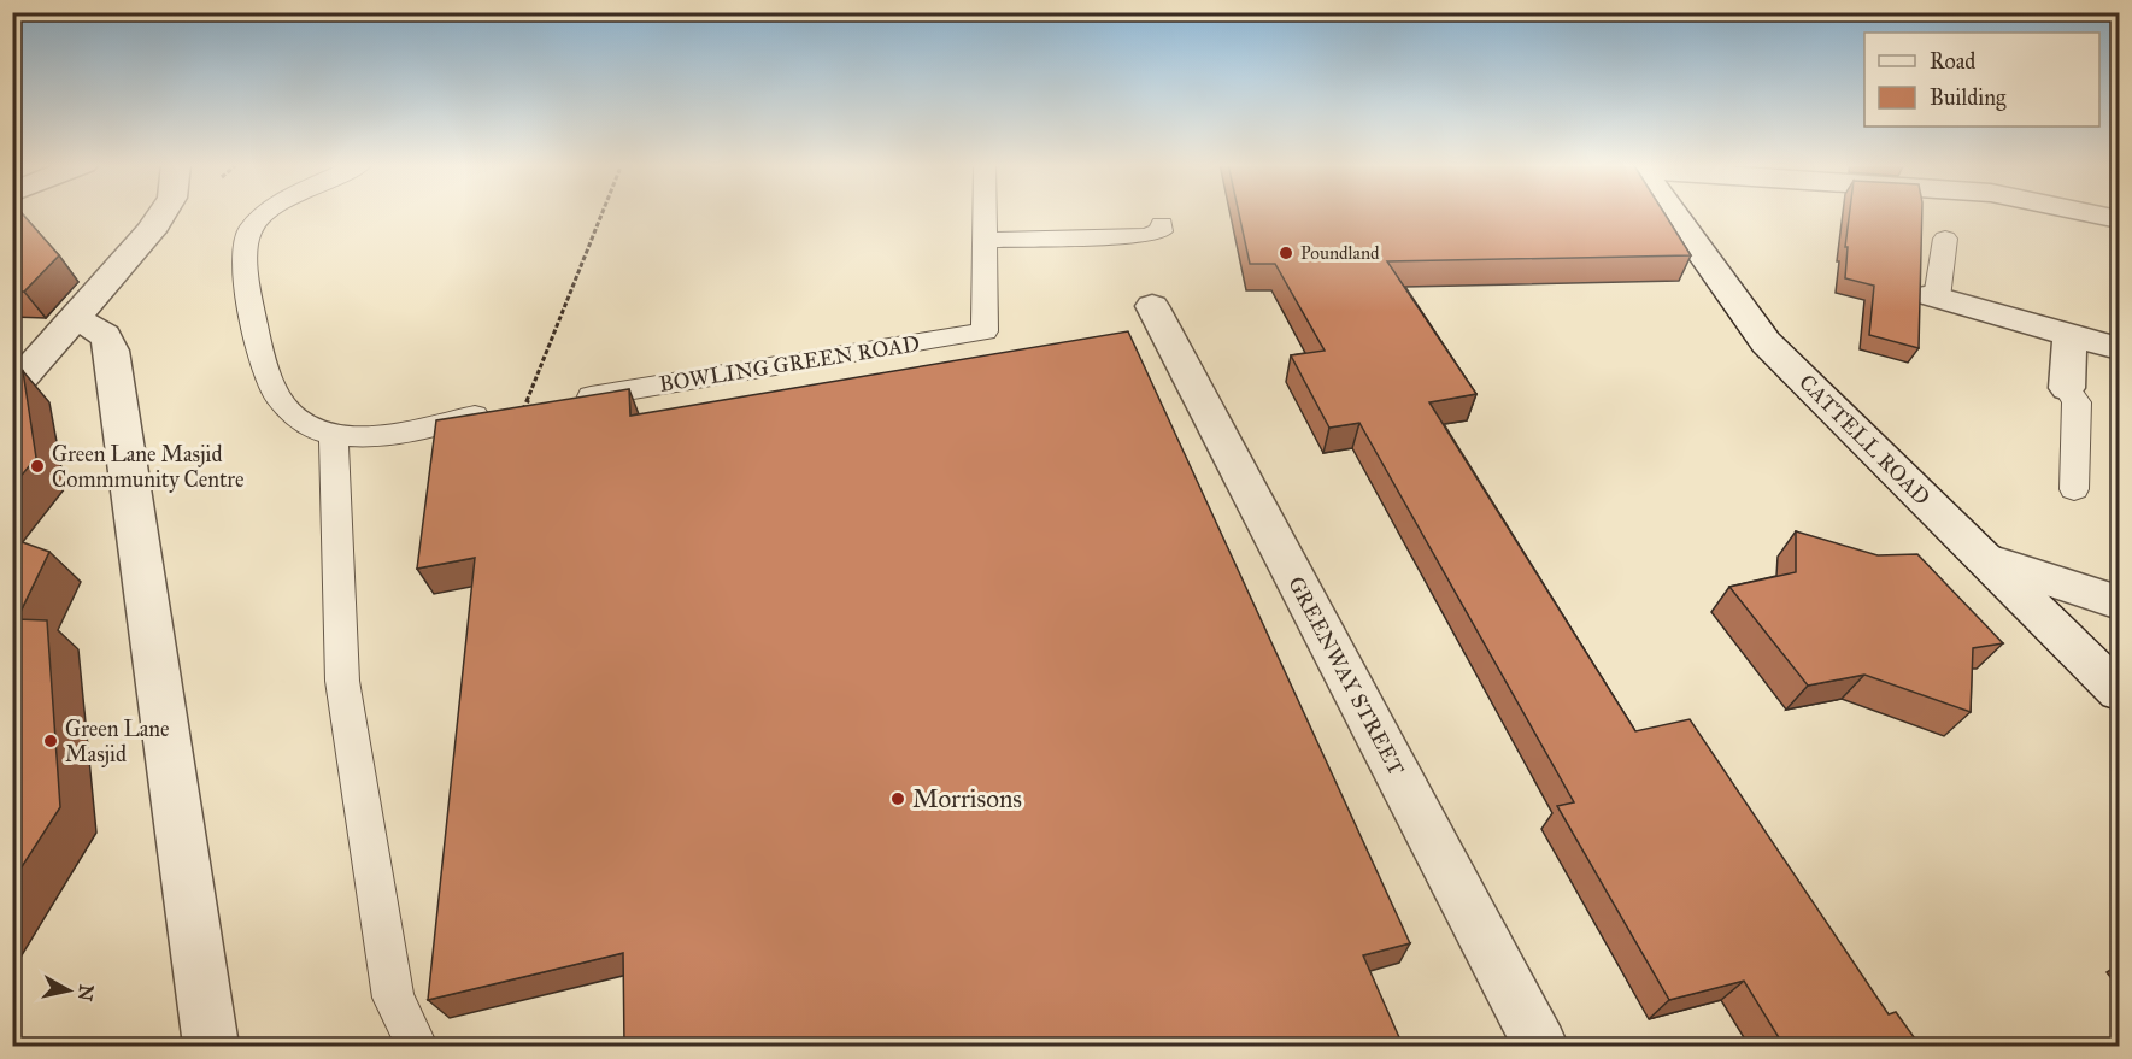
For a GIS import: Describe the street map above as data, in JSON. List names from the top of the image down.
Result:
{
  "streets": {
    "street": ["CATTELL ROAD", "GREENWAY STREET"],
    "lane": ["BOWLING GREEN ROAD"]
  },
  "places": [
    "Poundland",
    "Green Lane Masjid Commmunity Centre",
    "Green Lane Masjid",
    "Morrisons"
  ],
  "legend": ["Road", "Building"],
  "north": "right"
}
